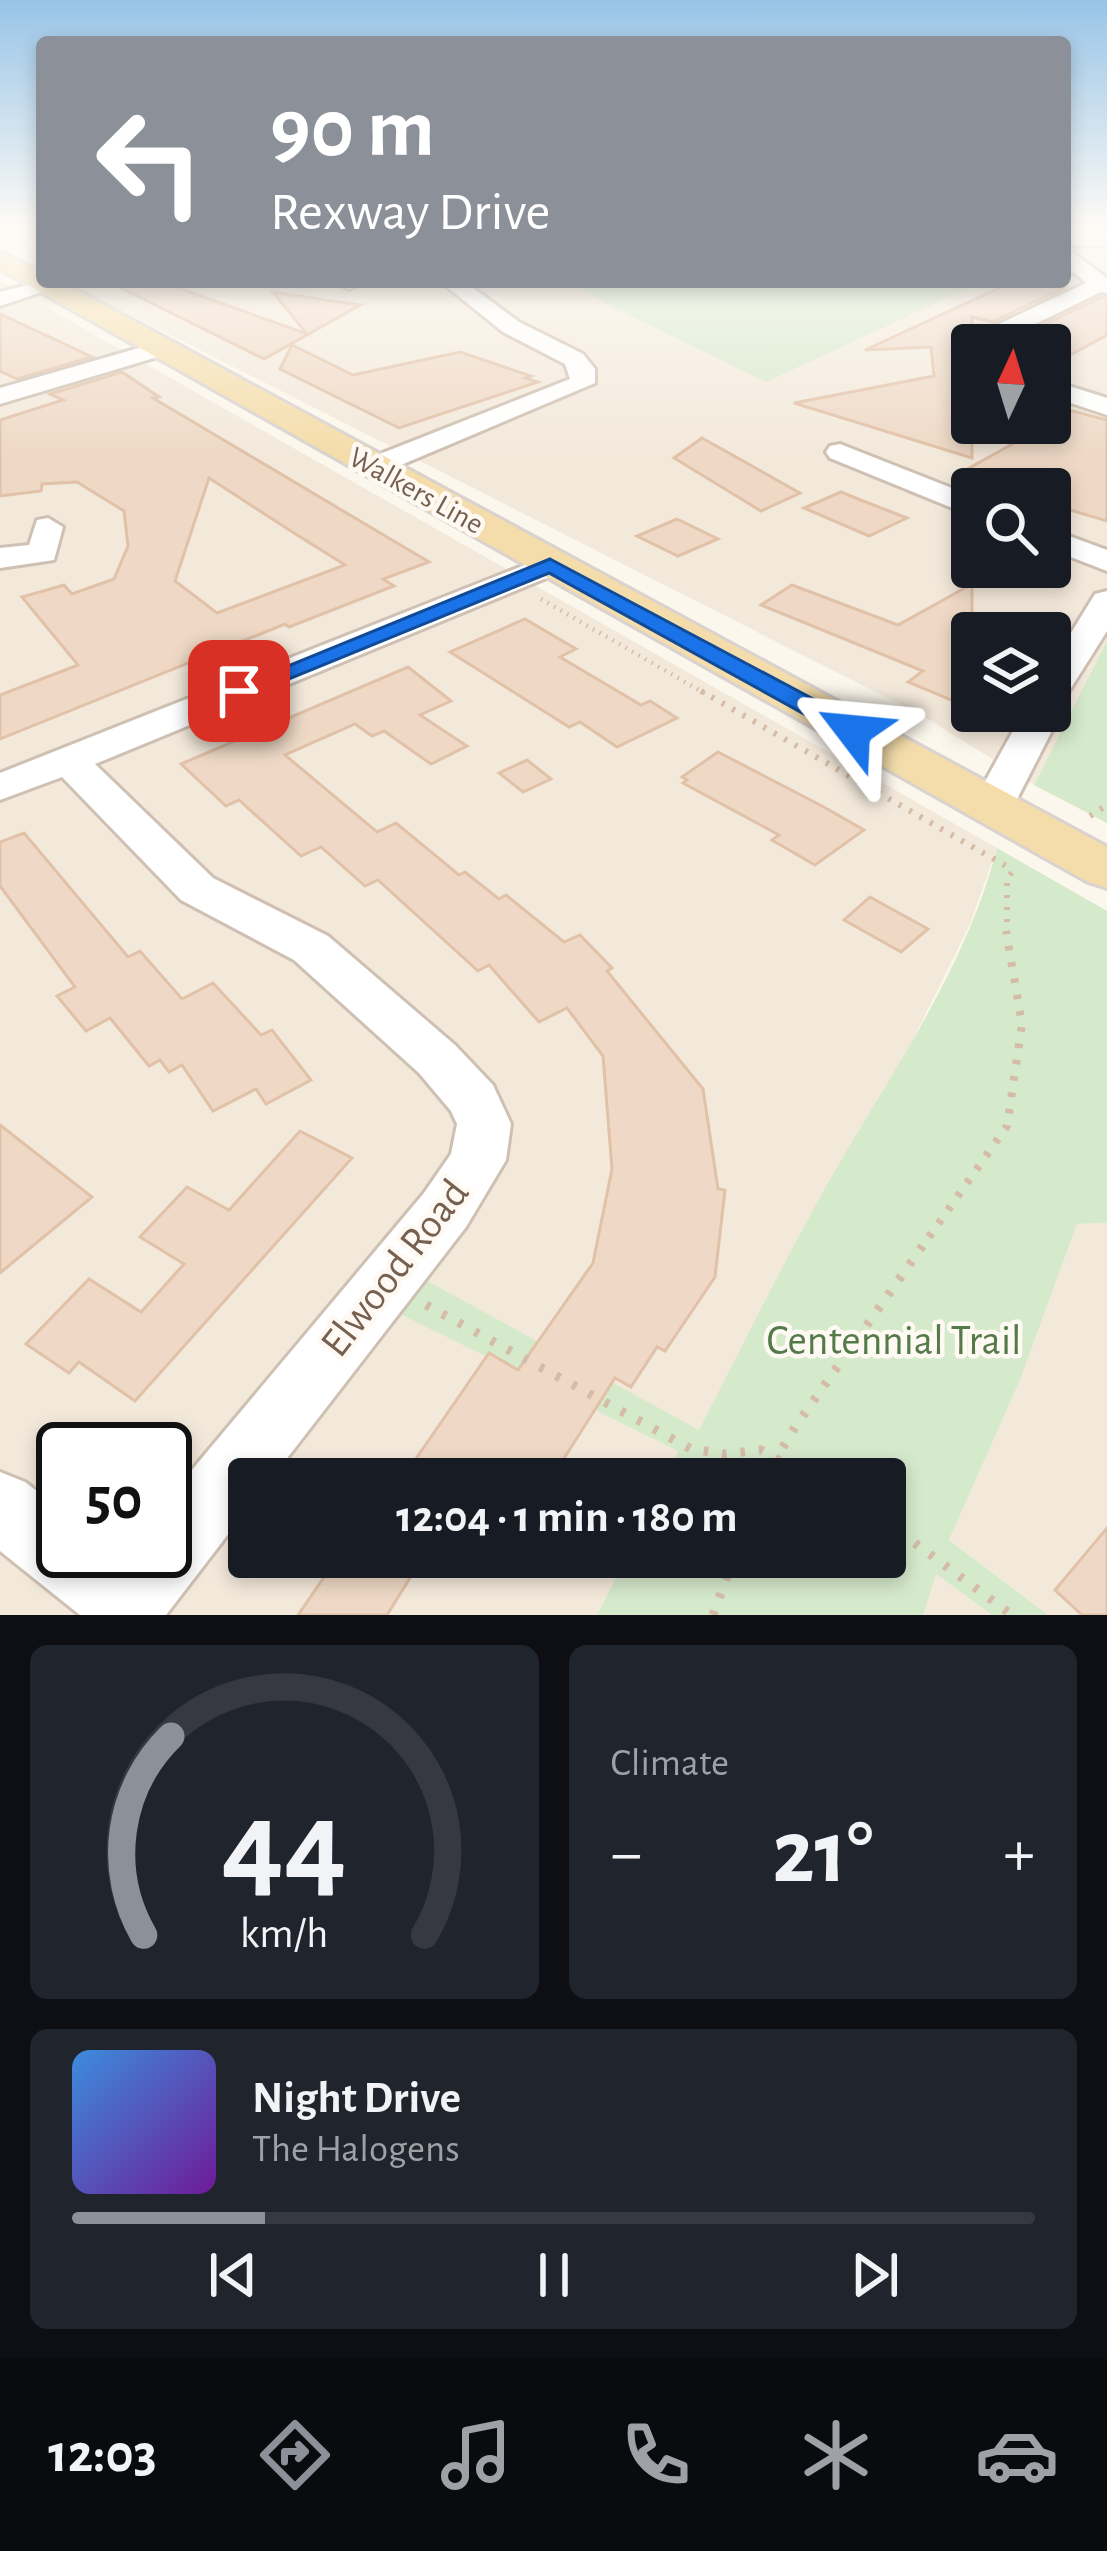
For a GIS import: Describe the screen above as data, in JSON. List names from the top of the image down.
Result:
{
  "streets": {
    "main road": ["Walkers Line"],
    "street": ["Elwood Road"]
  },
  "parks": ["Centennial Trail"],
  "north": "top",
  "page": {
    "turn": ["90 m", "Rexway Drive"],
    "limit": "50",
    "trip": "12:04 · 1 min · 180 m",
    "tile": "Climate",
    "heat": ["−", "21°", "+"],
    "song": ["Night Drive", "The Halogens"],
    "tabs": "12:03",
    "gauge": ["44", "km/h"]
  }
}
